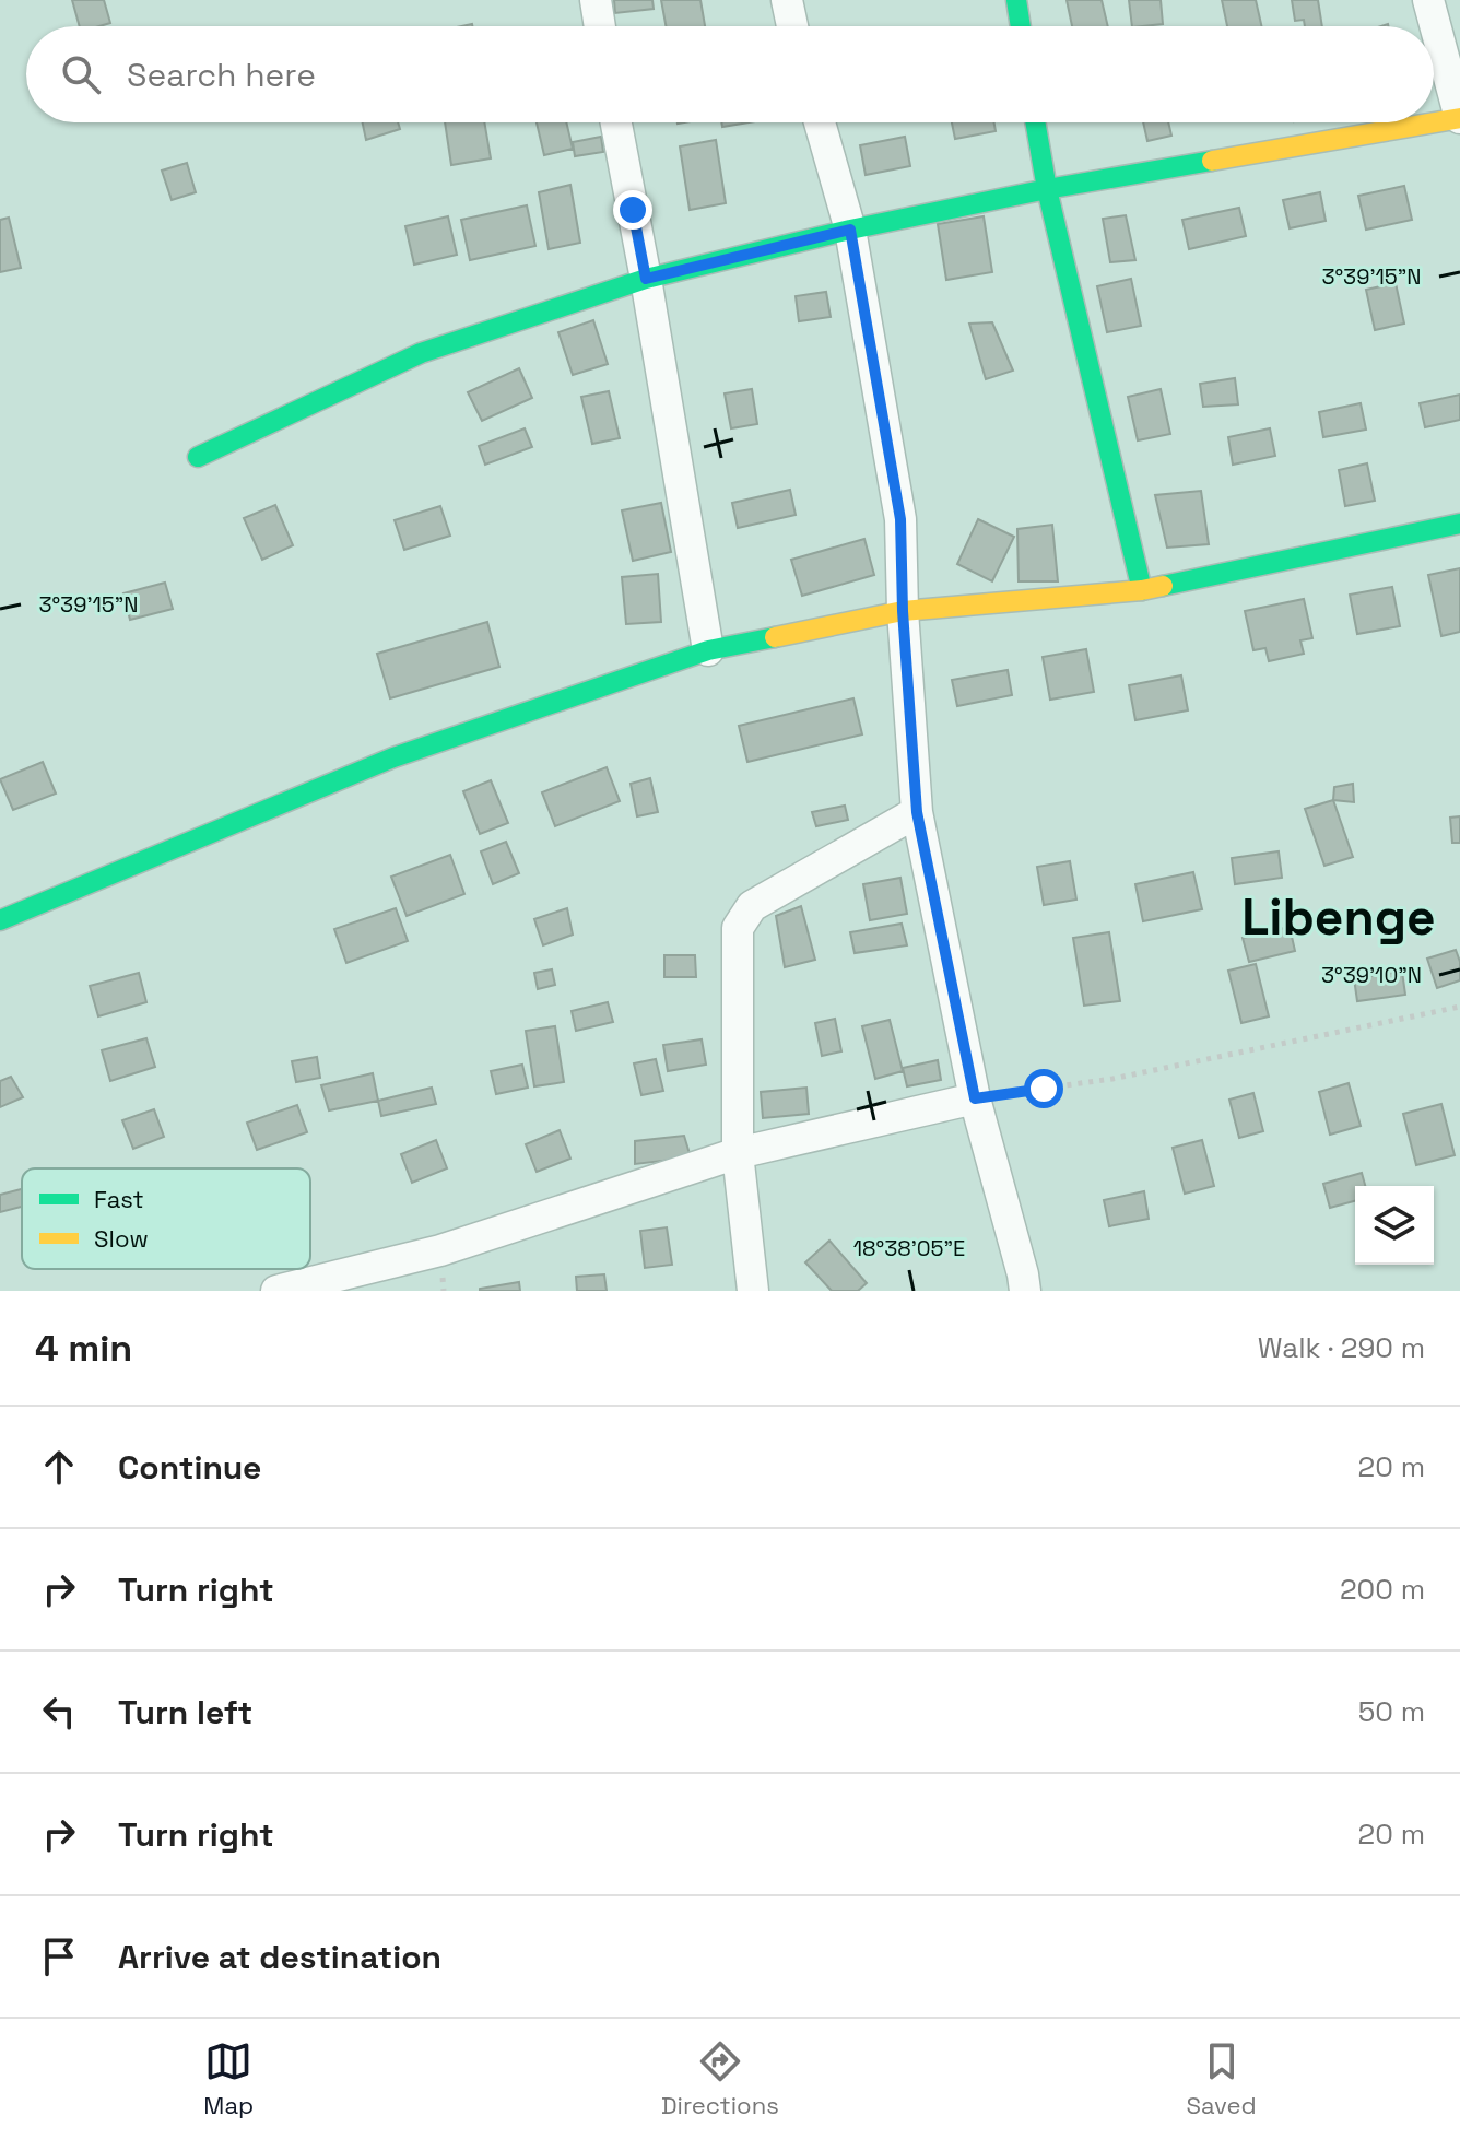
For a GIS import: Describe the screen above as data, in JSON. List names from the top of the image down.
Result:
{
  "districts": ["Libenge"],
  "legend": ["Fast", "Slow"],
  "page": {
    "search": "Search here",
    "heading": ["4 min", "Walk · 290 m"],
    "list": [
      ["Continue", "20 m"],
      ["Turn right", "200 m"],
      ["Turn left", "50 m"],
      ["Turn right", "20 m"],
      "Arrive at destination"
    ],
    "nav": ["Map", "Directions", "Saved"]
  },
  "coordinates": ["3°39'15\"N", "3°39'10\"N", "18°38'05\"E"]
}
